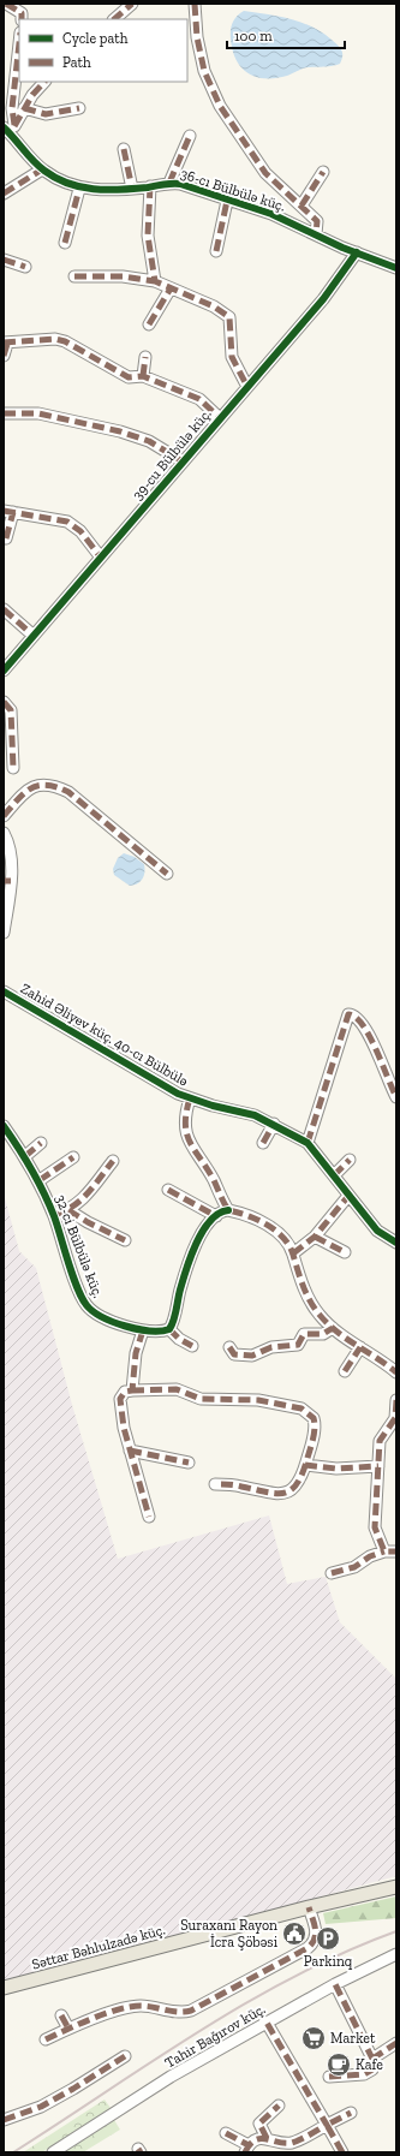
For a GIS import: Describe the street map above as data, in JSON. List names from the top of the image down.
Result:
{
  "streets": {
    "main road": ["Səttar Bəhlulzadə küç."],
    "street": [
      "36-cı Bülbülə küç.",
      "39-cu Bülbülə küç.",
      "Zahid Əliyev küç. 40-cı Bülbülə",
      "32-ci Bülbülə küç.",
      "Tahir Bağırov küç."
    ]
  },
  "crossings": [
    ["36-cı Bülbülə küç.", "39-cu Bülbülə küç."]
  ],
  "places": {
    "public building": ["Suraxanı Rayon İcra Şöbəsi"],
    "parking": ["Parkinq"],
    "supermarket": ["Market"],
    "cafe": ["Kafe"]
  },
  "legend": ["Cycle path", "Path"],
  "scale_bar": "100 m"
}
